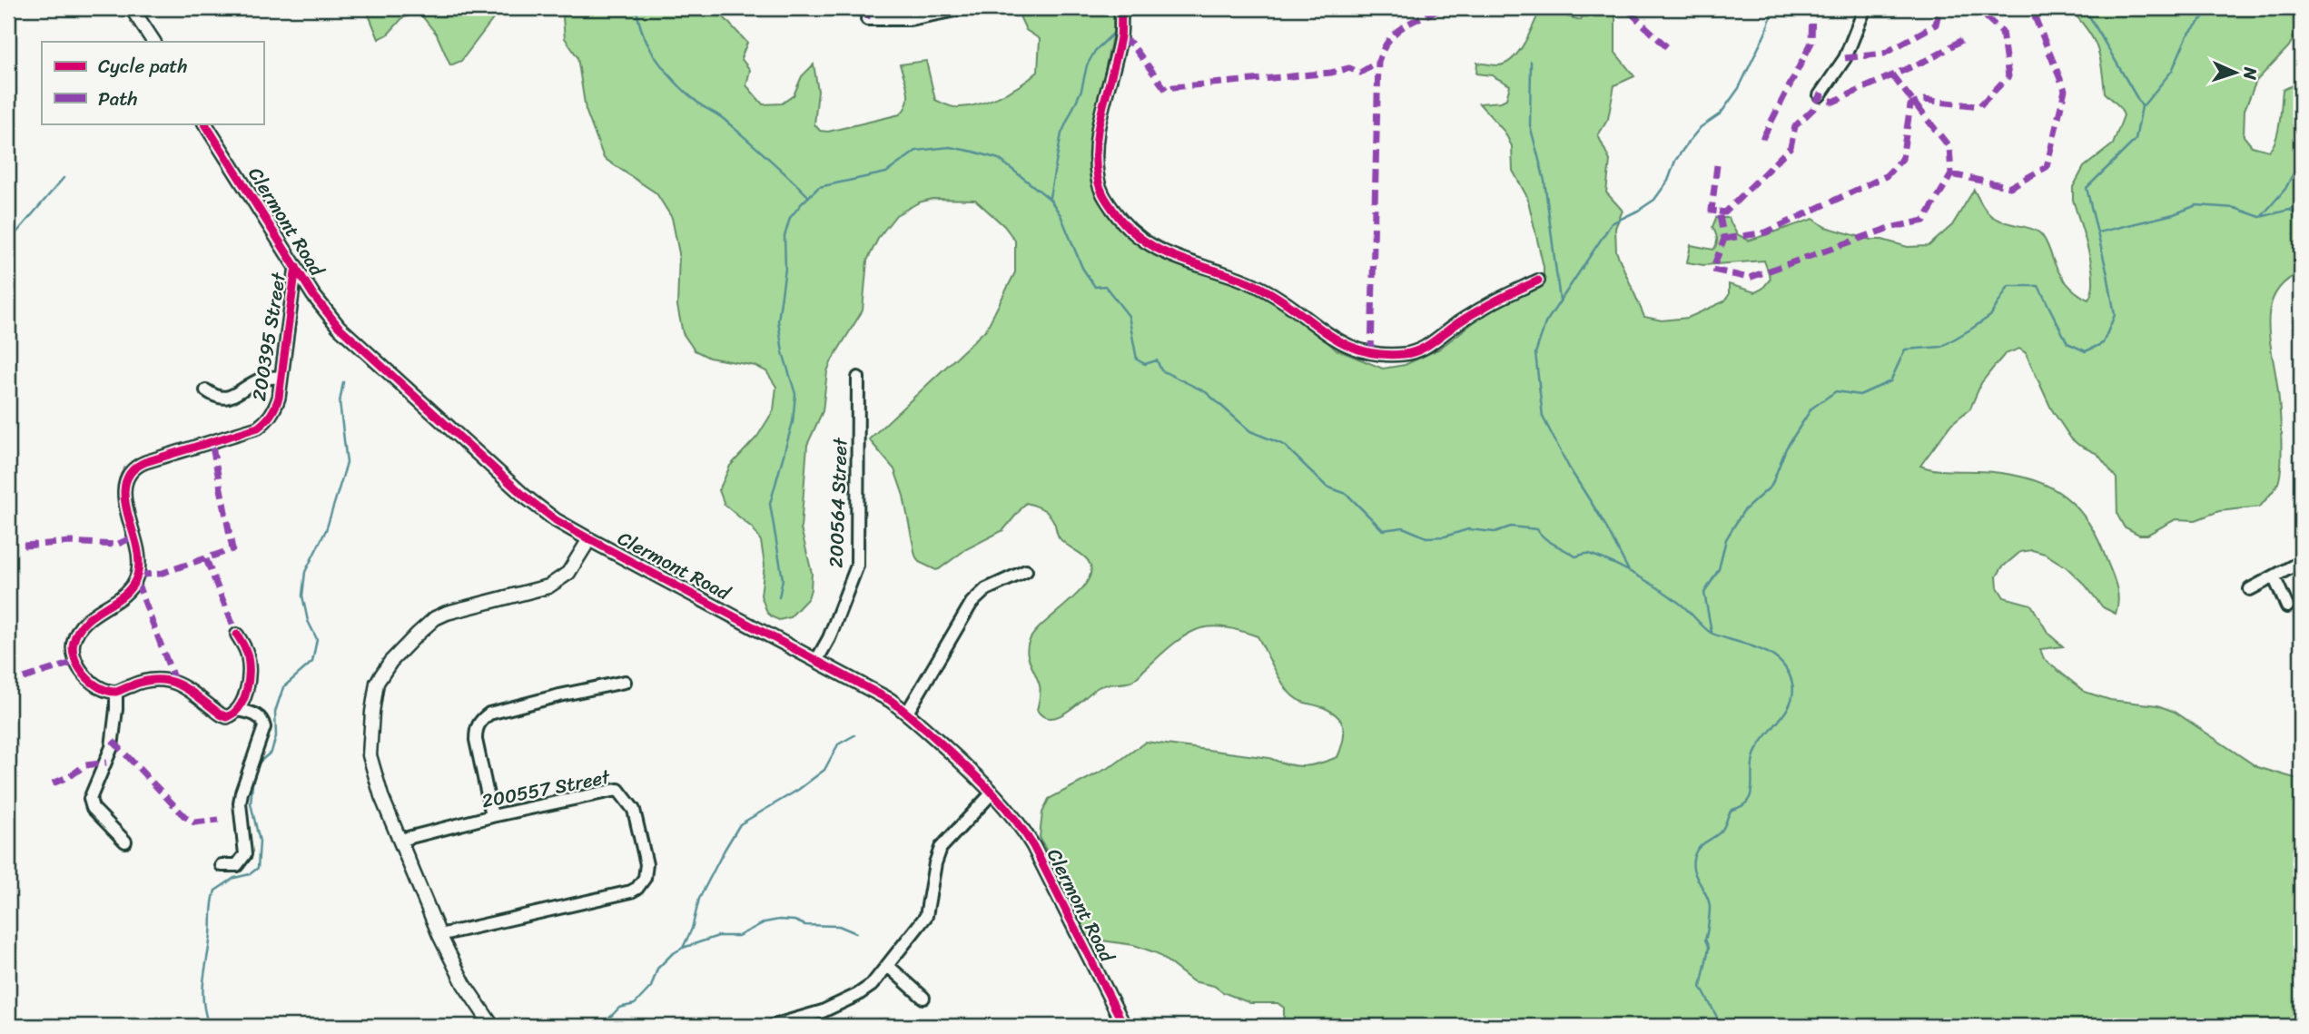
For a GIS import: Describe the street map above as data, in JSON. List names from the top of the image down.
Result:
{
  "streets": {
    "street": [
      "Clermont Road",
      "200395 Street",
      "200564 Street",
      "200557 Street"
    ]
  },
  "crossings": [
    ["Clermont Road", "200395 Street"],
    ["Clermont Road", "200564 Street"],
    ["Clermont Road", "200557 Street"]
  ],
  "legend": ["Cycle path", "Path"],
  "north": "right"
}
